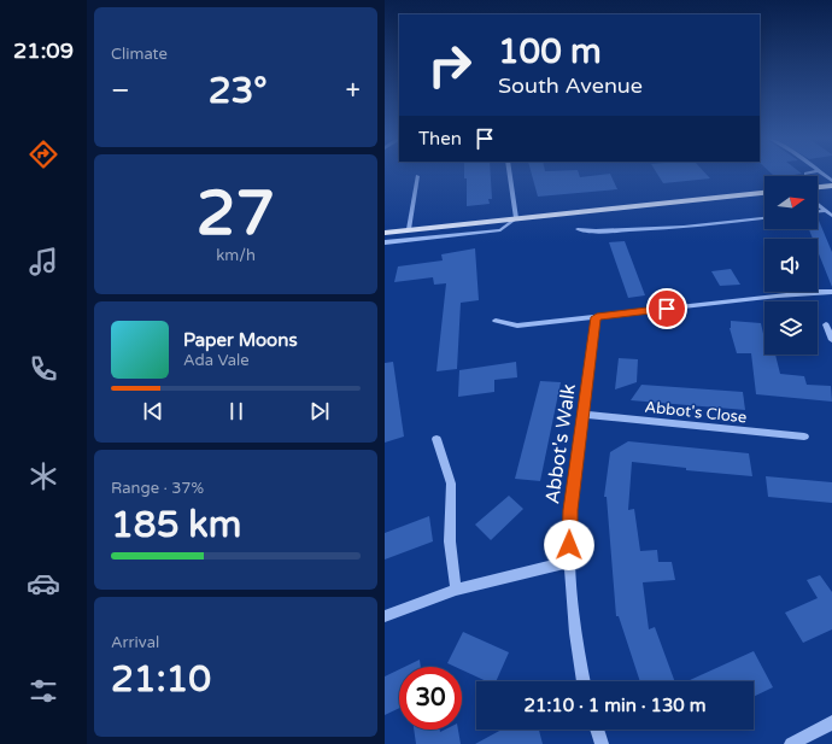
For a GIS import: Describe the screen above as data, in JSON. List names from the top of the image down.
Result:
{
  "streets": {
    "street": ["Abbot's Close", "Abbot's Walk"]
  },
  "crossings": [
    ["Abbot's Close", "Abbot's Walk"]
  ],
  "north": "right",
  "page": {
    "tabs": "21:09",
    "tile": [
      "Climate",
      ["27", "km/h"],
      ["Range · 37%", "185 km"],
      ["Arrival", "21:10"]
    ],
    "turn": ["100 m", "South Avenue"],
    "heat": ["−", "23°", "+"],
    "then": "Then",
    "song": ["Paper Moons", "Ada Vale"],
    "limit": "30",
    "trip": "21:10 · 1 min · 130 m"
  }
}
